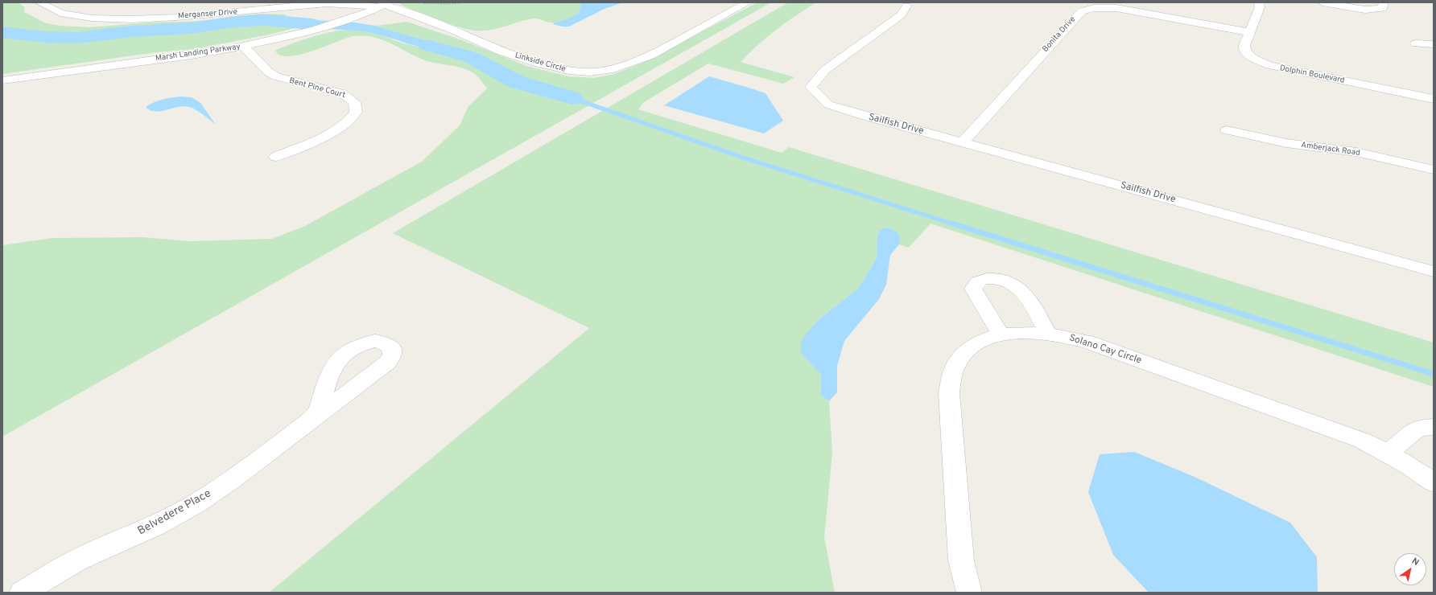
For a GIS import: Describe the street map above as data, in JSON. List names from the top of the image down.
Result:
{
  "streets": {
    "street": [
      "Merganser Drive",
      "Bonita Drive",
      "Marsh Landing Parkway",
      "Linkside Circle",
      "Dolphin Boulevard",
      "Bent Pine Court",
      "Sailfish Drive",
      "Amberjack Road",
      "Solano Cay Circle",
      "Belvedere Place"
    ]
  },
  "crossings": [
    ["Merganser Drive", "Marsh Landing Parkway"],
    ["Merganser Drive", "Linkside Circle"],
    ["Bonita Drive", "Dolphin Boulevard"],
    ["Bonita Drive", "Sailfish Drive"],
    ["Marsh Landing Parkway", "Linkside Circle"],
    ["Marsh Landing Parkway", "Bent Pine Court"]
  ],
  "north": "top right"
}
